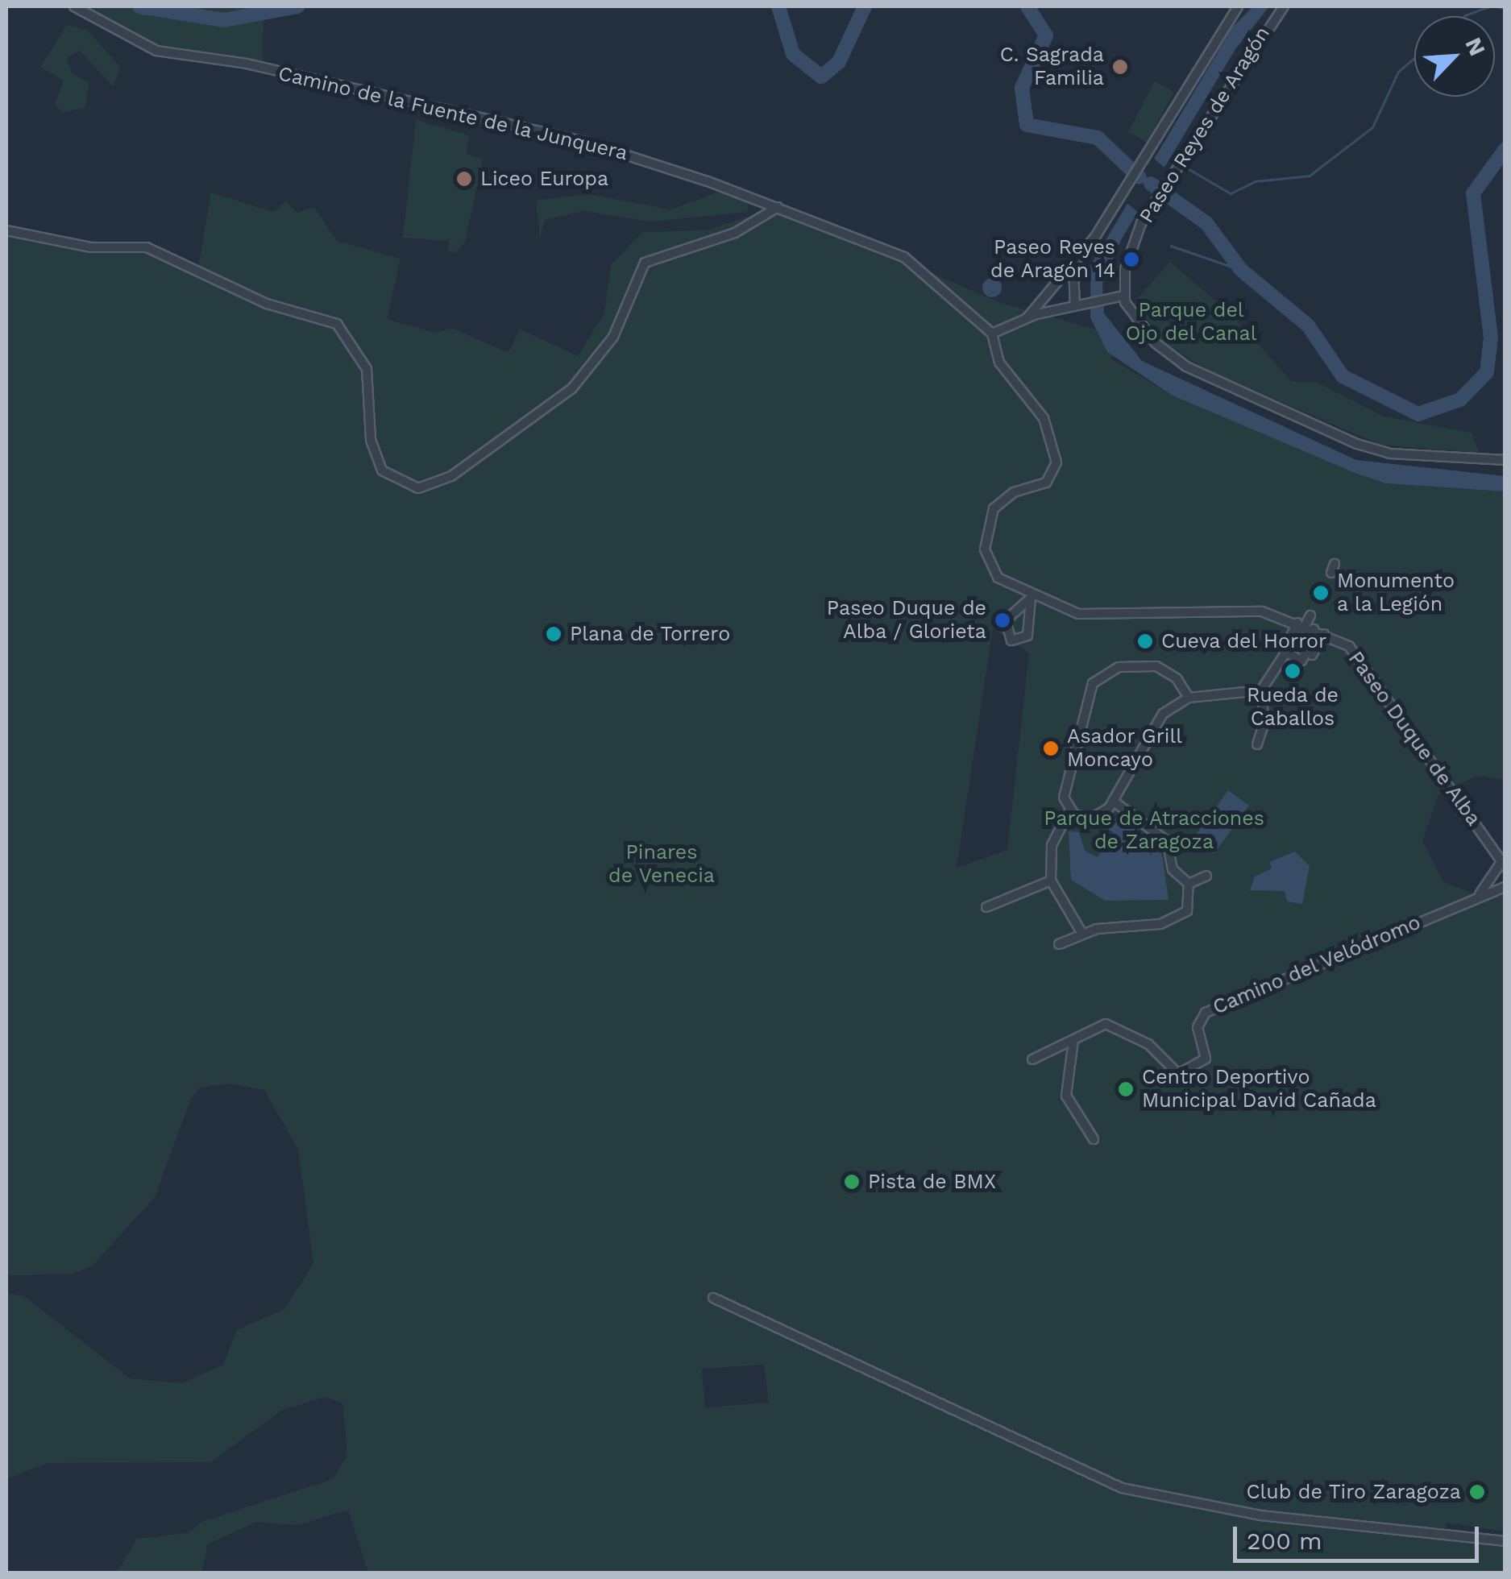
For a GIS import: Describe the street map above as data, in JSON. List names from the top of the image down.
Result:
{
  "streets": {
    "street": [
      "Camino de la Fuente de la Junquera",
      "Paseo Reyes de Aragón",
      "Paseo Duque de Alba",
      "Camino del Velódromo"
    ]
  },
  "crossings": [
    ["Camino de la Fuente de la Junquera", "Paseo Duque de Alba"]
  ],
  "parks": ["Parque del Ojo del Canal", "Parque de Atracciones de Zaragoza", "Pinares de Venecia"],
  "places": [
    "C. Sagrada Familia",
    "Liceo Europa",
    "Paseo Reyes de Aragón 14",
    "Monumento a la Legión",
    "Paseo Duque de Alba / Glorieta",
    "Plana de Torrero",
    "Cueva del Horror",
    "Rueda de Caballos",
    "Asador Grill Moncayo",
    "Centro Deportivo Municipal David Cañada",
    "Pista de BMX",
    "Club de Tiro Zaragoza"
  ],
  "scale_bar": "200 m",
  "north": "top right"
}
